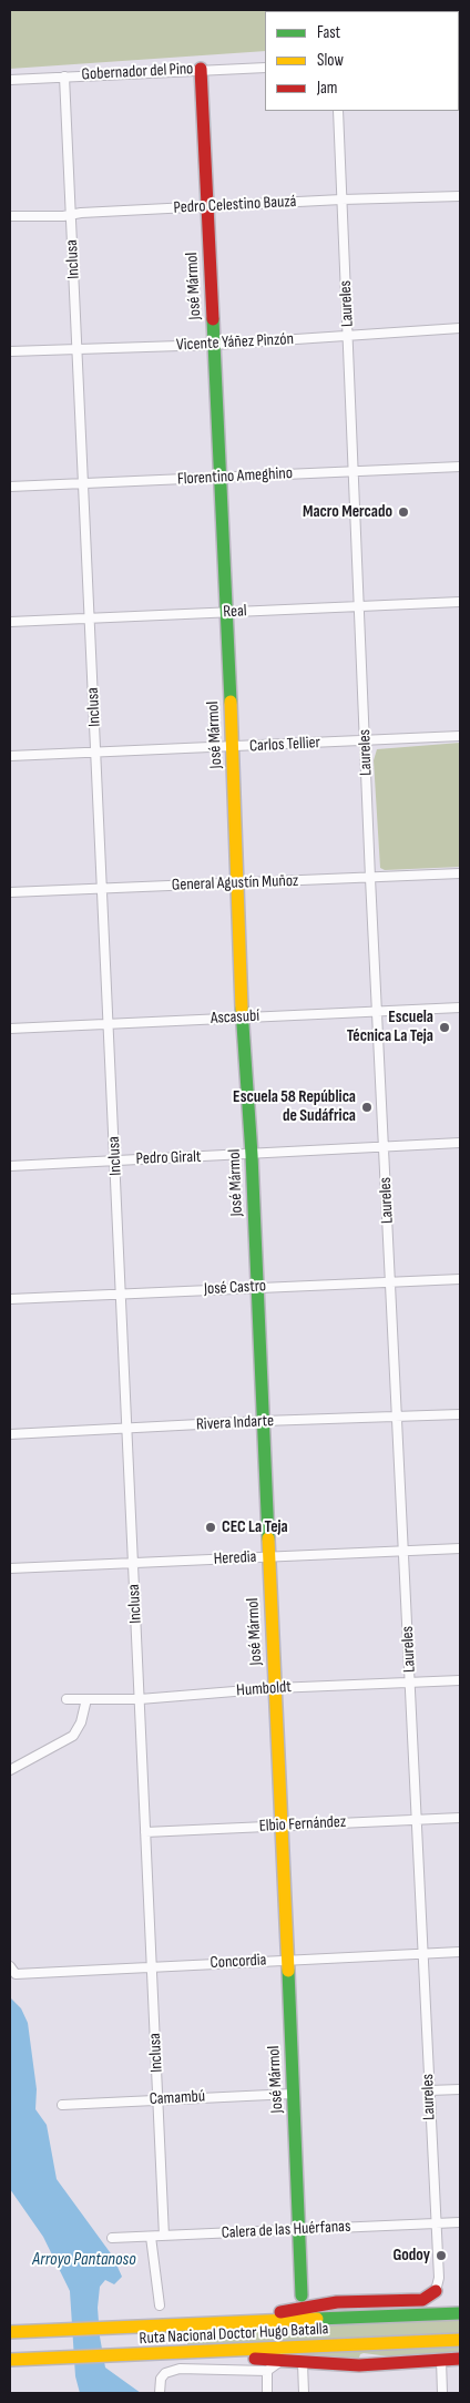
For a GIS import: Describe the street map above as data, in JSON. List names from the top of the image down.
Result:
{
  "streets": {
    "main road": ["José Mármol", "Ruta Nacional Doctor Hugo Batalla"],
    "street": [
      "Gobernador del Pino",
      "Pedro Celestino Bauzá",
      "Inclusa",
      "Laureles",
      "Vicente Yáñez Pinzón",
      "Florentino Ameghino",
      "Real",
      "Carlos Tellier",
      "General Agustín Muñoz",
      "Ascasubí",
      "Pedro Giralt",
      "José Castro",
      "Rivera Indarte",
      "Heredia",
      "Humboldt",
      "Elbio Fernández",
      "Concordia",
      "Camambú",
      "Calera de las Huérfanas"
    ]
  },
  "crossings": [
    ["Gobernador del Pino", "Inclusa"],
    ["Gobernador del Pino", "José Mármol"],
    ["Pedro Celestino Bauzá", "Inclusa"],
    ["Pedro Celestino Bauzá", "José Mármol"],
    ["Pedro Celestino Bauzá", "Laureles"],
    ["Inclusa", "Vicente Yáñez Pinzón"],
    ["Inclusa", "Florentino Ameghino"],
    ["Inclusa", "Real"],
    ["Inclusa", "Carlos Tellier"],
    ["Inclusa", "General Agustín Muñoz"],
    ["Inclusa", "Ascasubí"],
    ["Inclusa", "Pedro Giralt"],
    ["Inclusa", "José Castro"],
    ["Inclusa", "Rivera Indarte"],
    ["Inclusa", "Heredia"],
    ["Inclusa", "Humboldt"],
    ["Inclusa", "Elbio Fernández"],
    ["Inclusa", "Concordia"],
    ["Inclusa", "Camambú"],
    ["Inclusa", "Calera de las Huérfanas"],
    ["José Mármol", "Vicente Yáñez Pinzón"],
    ["José Mármol", "Florentino Ameghino"],
    ["José Mármol", "Real"],
    ["José Mármol", "Carlos Tellier"],
    ["José Mármol", "General Agustín Muñoz"],
    ["José Mármol", "Ascasubí"],
    ["José Mármol", "Pedro Giralt"],
    ["José Mármol", "José Castro"],
    ["José Mármol", "Rivera Indarte"],
    ["José Mármol", "Heredia"],
    ["José Mármol", "Humboldt"],
    ["José Mármol", "Elbio Fernández"],
    ["José Mármol", "Concordia"],
    ["José Mármol", "Camambú"],
    ["José Mármol", "Calera de las Huérfanas"],
    ["Laureles", "Vicente Yáñez Pinzón"],
    ["Laureles", "Florentino Ameghino"],
    ["Laureles", "Real"],
    ["Laureles", "Carlos Tellier"],
    ["Laureles", "General Agustín Muñoz"],
    ["Laureles", "Ascasubí"],
    ["Laureles", "Pedro Giralt"],
    ["Laureles", "José Castro"],
    ["Laureles", "Rivera Indarte"],
    ["Laureles", "Heredia"],
    ["Laureles", "Humboldt"],
    ["Laureles", "Elbio Fernández"],
    ["Laureles", "Concordia"],
    ["Laureles", "Calera de las Huérfanas"]
  ],
  "water": ["Arroyo Pantanoso"],
  "places": [
    "Macro Mercado",
    "Escuela Técnica La Teja",
    "Escuela 58 República de Sudáfrica",
    "CEC La Teja",
    "Godoy"
  ],
  "legend": ["Fast", "Slow", "Jam"]
}
